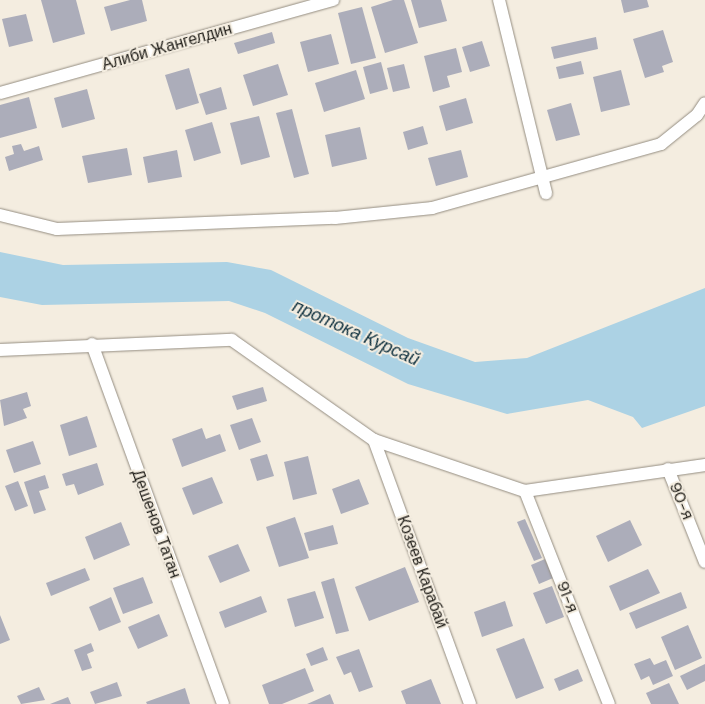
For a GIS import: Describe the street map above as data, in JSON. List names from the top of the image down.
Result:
{
  "streets": {
    "street": [
      "Алиби Жангелдин",
      "90-я",
      "Дешенов Татан",
      "Козеев Карабай",
      "91-я"
    ]
  },
  "water": ["протока Курсай"]
}
